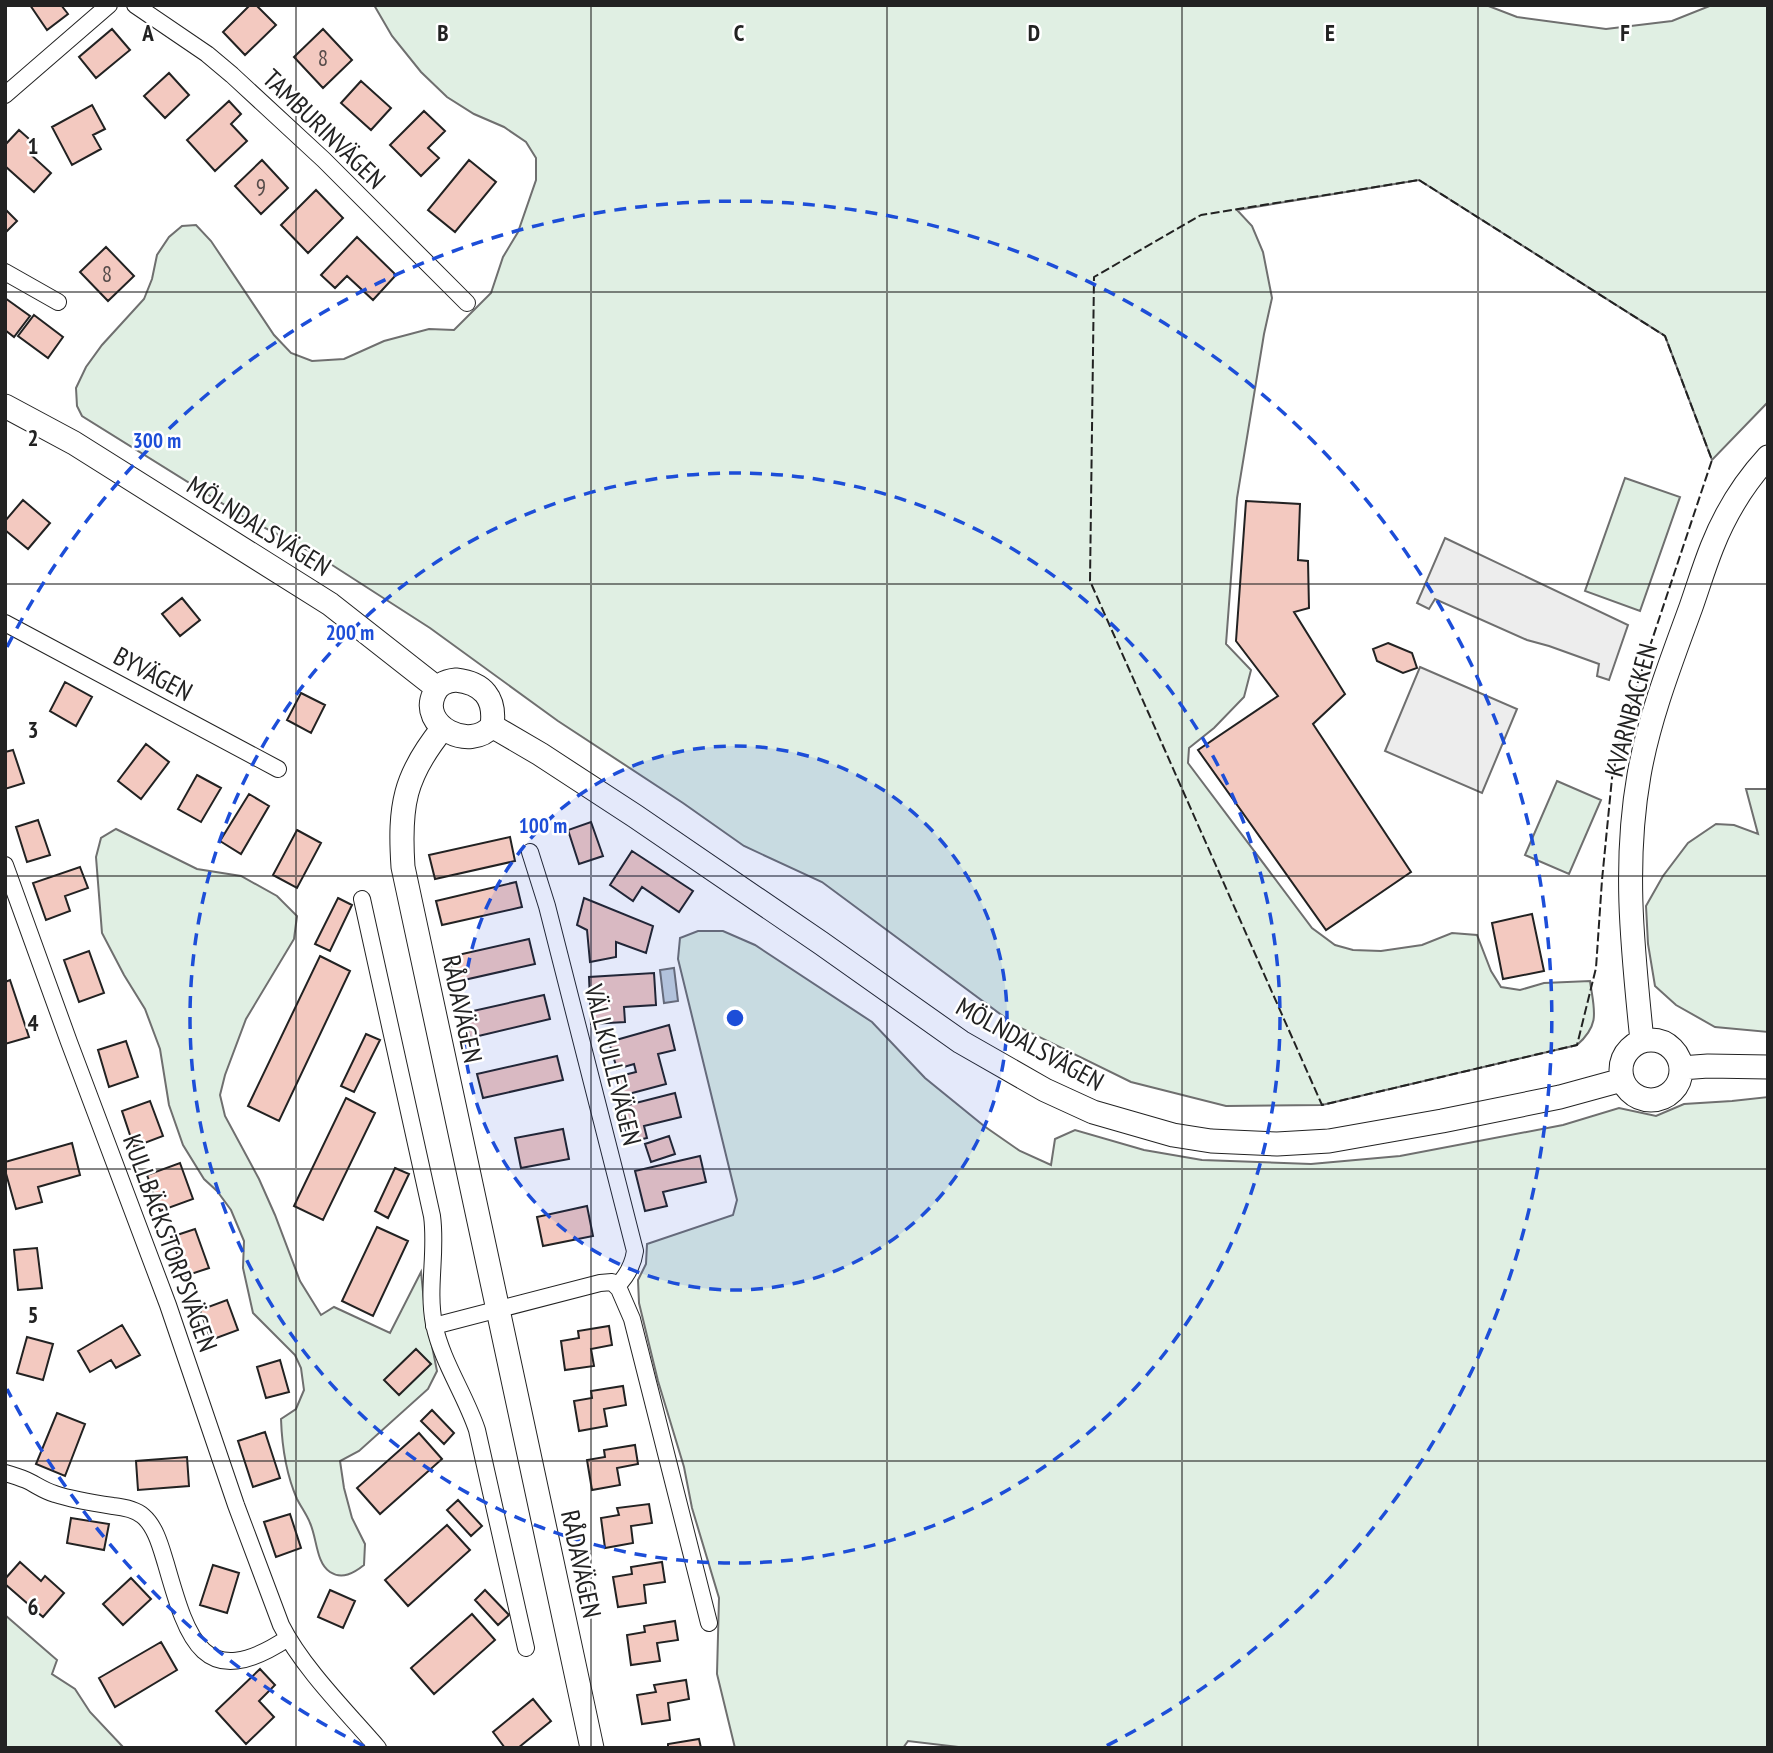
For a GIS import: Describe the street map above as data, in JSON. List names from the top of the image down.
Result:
{
  "streets": {
    "street": [
      "TAMBURINVÄGEN",
      "MÖLNDALSVÄGEN",
      "BYVÄGEN",
      "KVARNBACKEN",
      "RÅDAVÄGEN",
      "VÄLLKULLEVÄGEN",
      "KULLBÄCKSTORPSVÄGEN"
    ]
  },
  "crossings": [
    ["MÖLNDALSVÄGEN", "KVARNBACKEN"],
    ["MÖLNDALSVÄGEN", "RÅDAVÄGEN"]
  ],
  "house_numbers": ["8", "9", "8"],
  "grid": {
    "columns": [
      "A",
      "B",
      "C",
      "D",
      "E",
      "F"
    ],
    "rows": [
      "1",
      "2",
      "3",
      "4",
      "5",
      "6"
    ]
  },
  "rings": ["300 m", "200 m", "100 m"]
}
